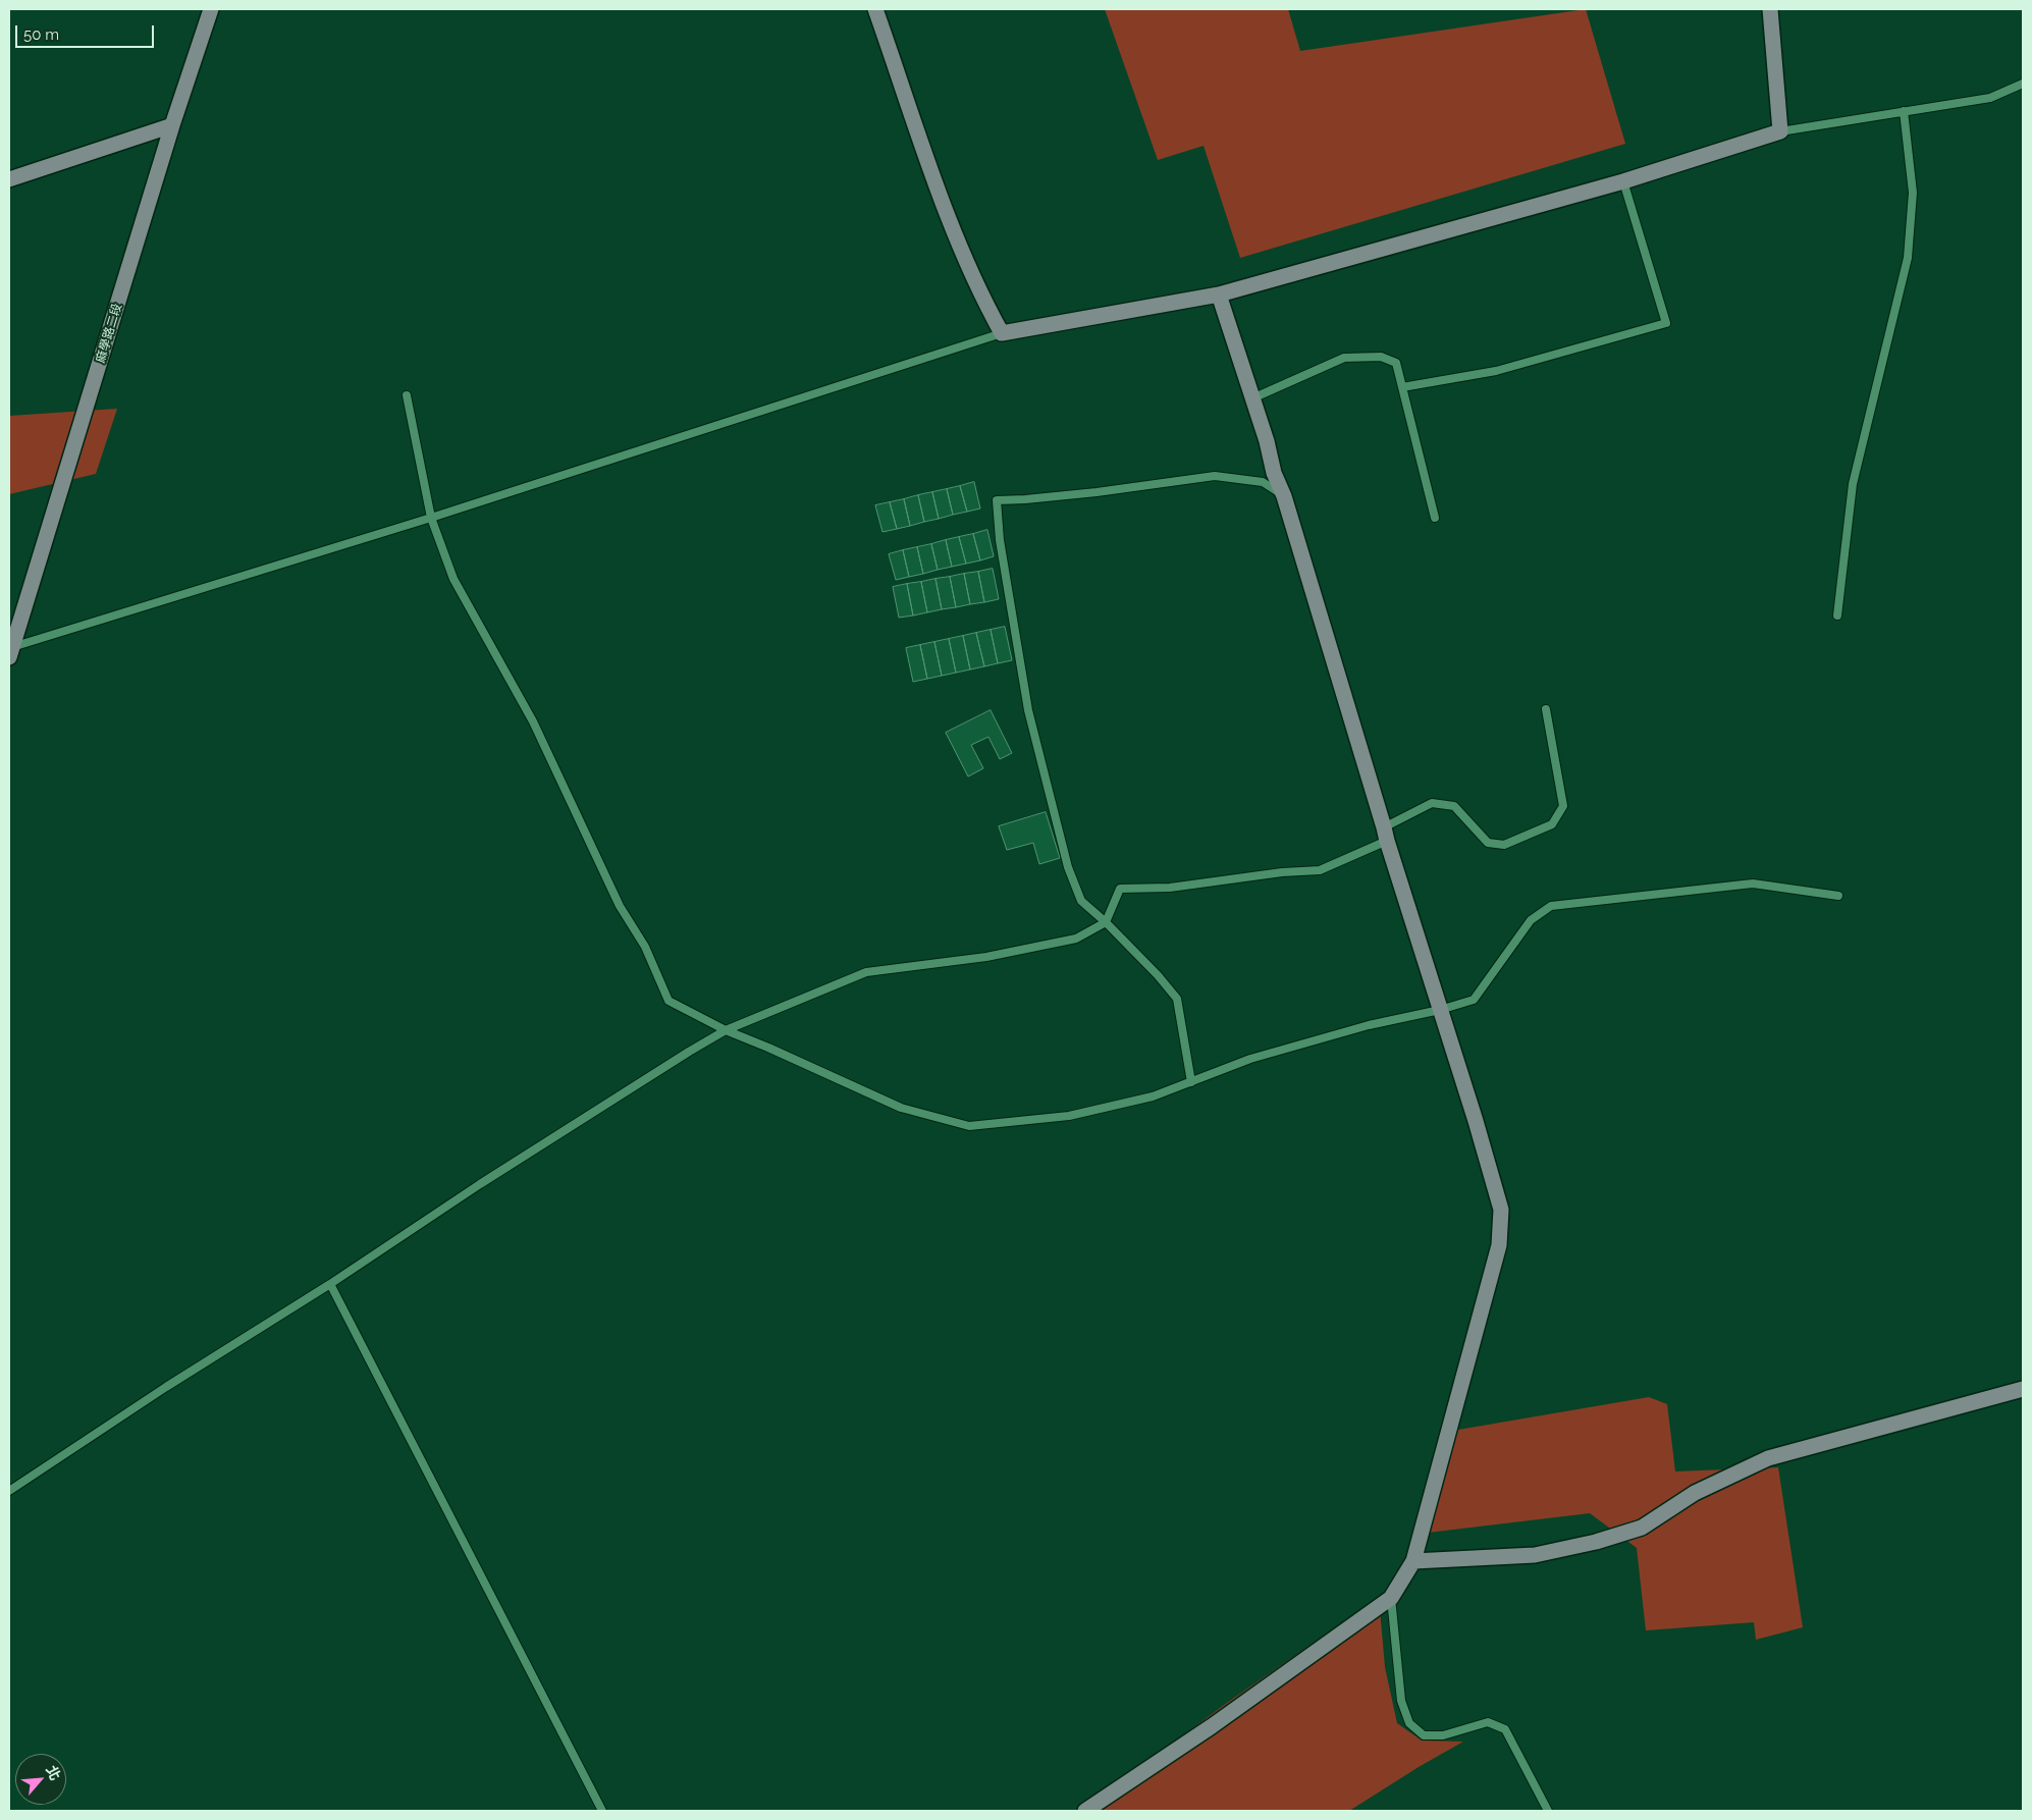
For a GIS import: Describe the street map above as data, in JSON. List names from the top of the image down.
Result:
{
  "streets": {
    "street": ["麻學路二段"]
  },
  "scale_bar": "50 m",
  "north": "top right"
}
